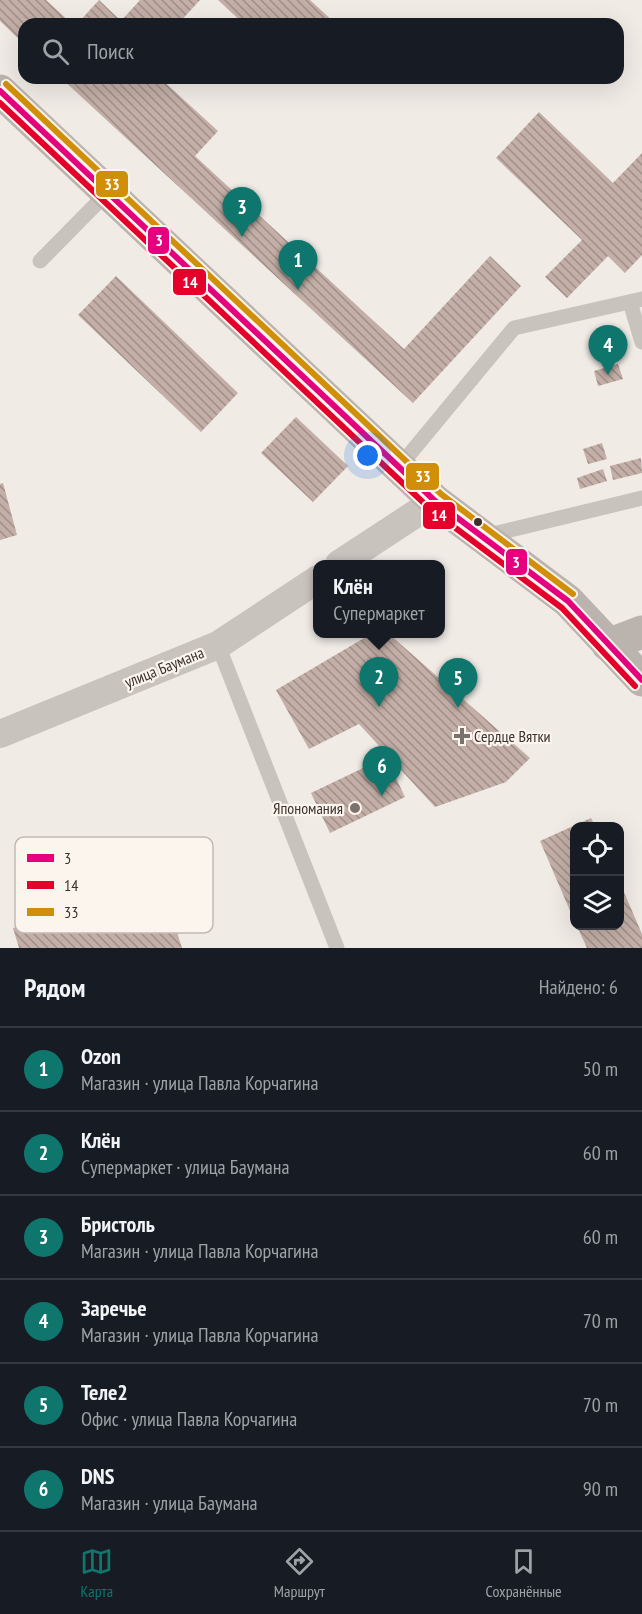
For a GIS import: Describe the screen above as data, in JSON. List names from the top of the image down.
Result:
{
  "streets": {
    "street": ["улица Баумана"]
  },
  "places": {
    "health": ["Сердце Вятки"],
    "other": ["Япономания"]
  },
  "lines": ["transit line 33", "transit line 3", "transit line 14"],
  "legend": ["3", "14", "33"],
  "page": {
    "search": "Поиск",
    "pins": [
      "3",
      "1",
      "4",
      "2",
      "5",
      "6"
    ],
    "popup": ["Клён", "Супермаркет"],
    "heading": ["Рядом", "Найдено: 6"],
    "list": [
      {
        "mark": "1",
        "name": "Ozon",
        "note": "Магазин · улица Павла Корчагина",
        "value": "50 m"
      },
      {
        "mark": "2",
        "name": "Клён",
        "note": "Супермаркет · улица Баумана",
        "value": "60 m"
      },
      {
        "mark": "3",
        "name": "Бристоль",
        "note": "Магазин · улица Павла Корчагина",
        "value": "60 m"
      },
      {
        "mark": "4",
        "name": "Заречье",
        "note": "Магазин · улица Павла Корчагина",
        "value": "70 m"
      },
      {
        "mark": "5",
        "name": "Теле2",
        "note": "Офис · улица Павла Корчагина",
        "value": "70 m"
      },
      {
        "mark": "6",
        "name": "DNS",
        "note": "Магазин · улица Баумана",
        "value": "90 m"
      }
    ],
    "nav": ["Карта", "Маршрут", "Сохранённые"]
  }
}
